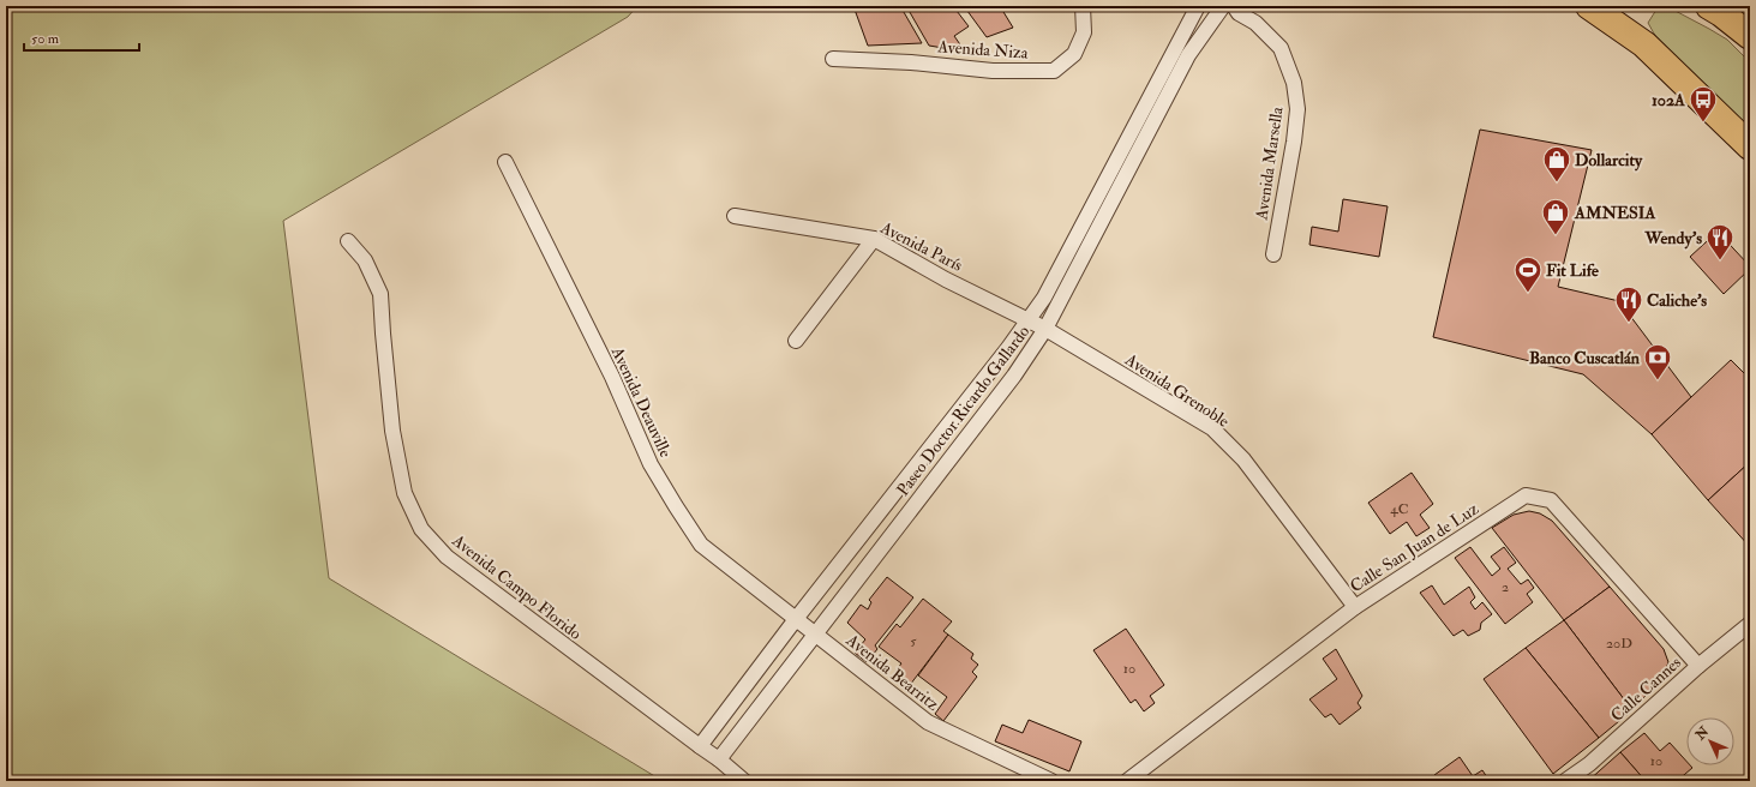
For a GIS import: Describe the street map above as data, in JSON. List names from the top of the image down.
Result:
{
  "streets": {
    "street": [
      "Avenida Niza",
      "Avenida Marsella",
      "Avenida París",
      "Avenida Grenoble",
      "Avenida Deauville",
      "Paseo Doctor Ricardo Gallardo",
      "Calle San Juan de Luz",
      "Avenida Campo Florido",
      "Avenida Bearritz",
      "Calle Cannes"
    ]
  },
  "crossings": [
    ["Avenida Marsella", "Paseo Doctor Ricardo Gallardo"],
    ["Avenida París", "Avenida Grenoble"],
    ["Avenida París", "Paseo Doctor Ricardo Gallardo"],
    ["Avenida Grenoble", "Paseo Doctor Ricardo Gallardo"],
    ["Avenida Grenoble", "Calle San Juan de Luz"],
    ["Avenida Deauville", "Paseo Doctor Ricardo Gallardo"],
    ["Avenida Deauville", "Avenida Bearritz"],
    ["Paseo Doctor Ricardo Gallardo", "Avenida Campo Florido"],
    ["Paseo Doctor Ricardo Gallardo", "Avenida Bearritz"],
    ["Calle San Juan de Luz", "Calle Cannes"]
  ],
  "places": {
    "bus stop": ["102A"],
    "shop": ["Dollarcity", "AMNESIA"],
    "restaurant": ["Wendy's", "Caliche's"],
    "sports": ["Fit Life"],
    "bank": ["Banco Cuscatlán"]
  },
  "house_numbers": [
    "4C",
    "2",
    "5",
    "20D",
    "10",
    "10"
  ],
  "scale_bar": "50 m",
  "north": "top left"
}
